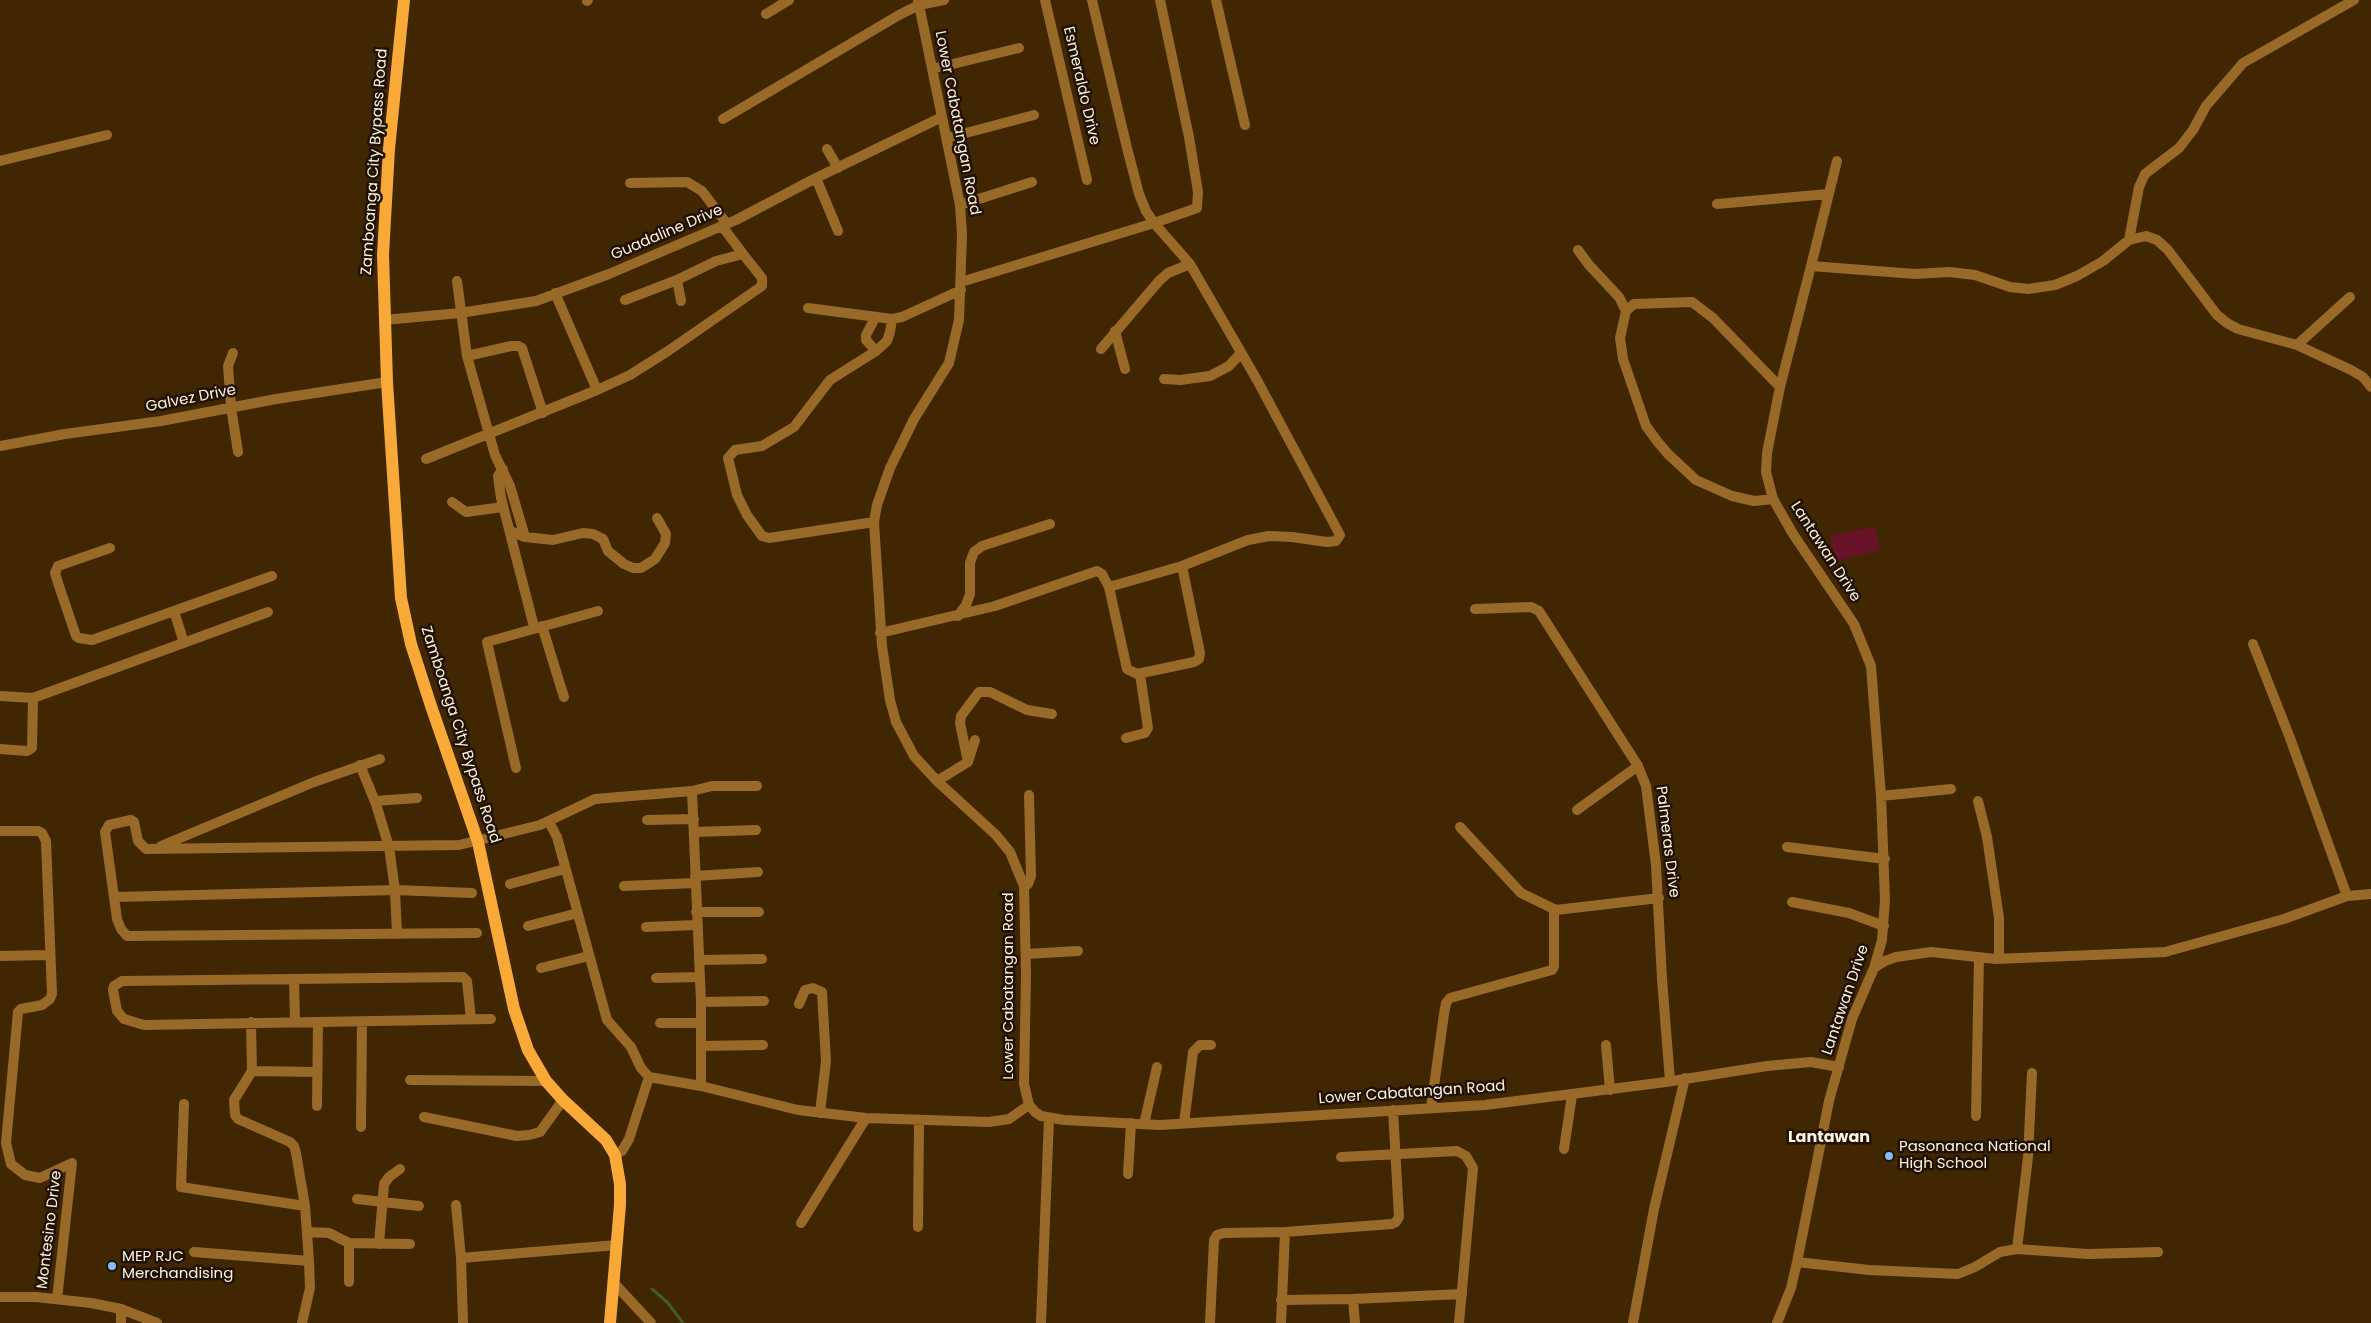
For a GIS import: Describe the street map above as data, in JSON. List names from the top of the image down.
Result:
{
  "streets": {
    "main road": ["Zamboanga City Bypass Road"],
    "street": [
      "Esmeraldo Drive",
      "Lower Cabatangan Road",
      "Guadaline Drive",
      "Galvez Drive",
      "Lantawan Drive",
      "Palmeras Drive",
      "Montesino Drive"
    ]
  },
  "crossings": [
    ["Lower Cabatangan Road", "Guadaline Drive"],
    ["Lower Cabatangan Road", "Lantawan Drive"],
    ["Lower Cabatangan Road", "Palmeras Drive"],
    ["Zamboanga City Bypass Road", "Guadaline Drive"],
    ["Zamboanga City Bypass Road", "Galvez Drive"]
  ],
  "districts": ["Lantawan"],
  "places": ["Pasonanca National High School", "MEP RJC Merchandising"]
}
